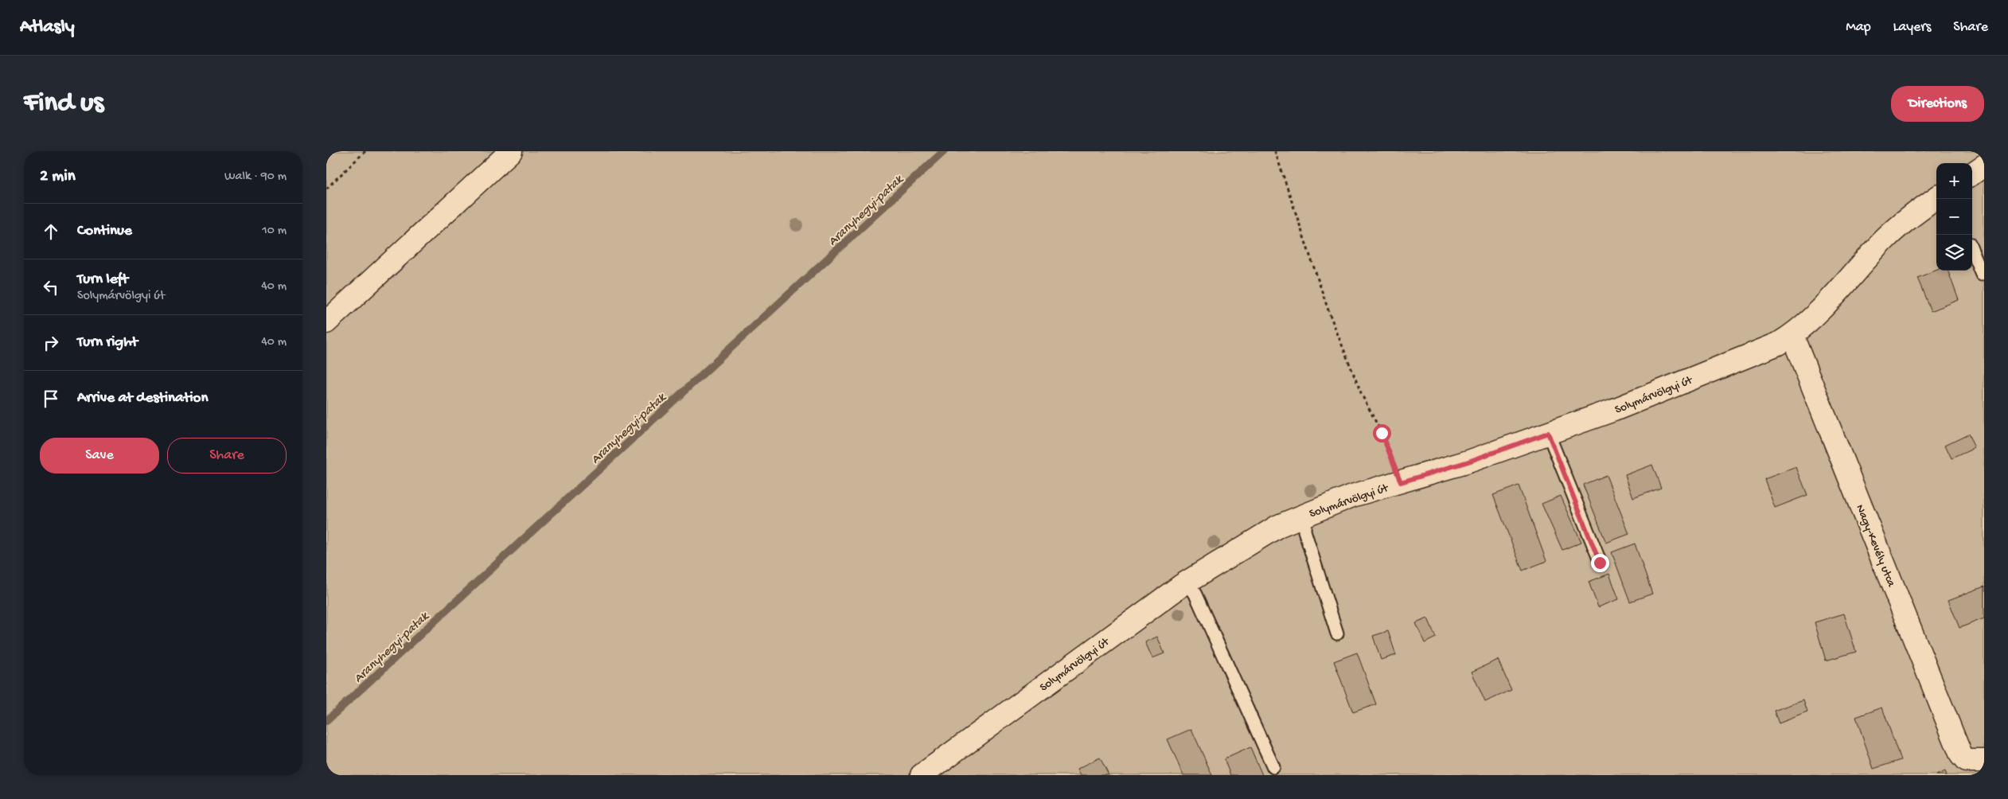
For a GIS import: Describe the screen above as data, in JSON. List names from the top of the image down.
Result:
{
  "streets": {
    "street": ["Solymárvölgyi út", "Nagy-Kevély utca"]
  },
  "crossings": [
    ["Solymárvölgyi út", "Nagy-Kevély utca"]
  ],
  "water": ["Aranyhegyi-patak"],
  "page": {
    "header": "Atlasly",
    "nav": ["Map", "Layers", "Share"],
    "buttons": [
      "Directions",
      ["Save", "Share"]
    ],
    "title": "Find us",
    "heading": ["2 min", "Walk · 90 m"],
    "map_buttons": ["+", "−"],
    "list": [
      ["Continue", "10 m"],
      ["Turn left", "Solymárvölgyi út", "40 m"],
      ["Turn right", "40 m"],
      "Arrive at destination"
    ]
  }
}
